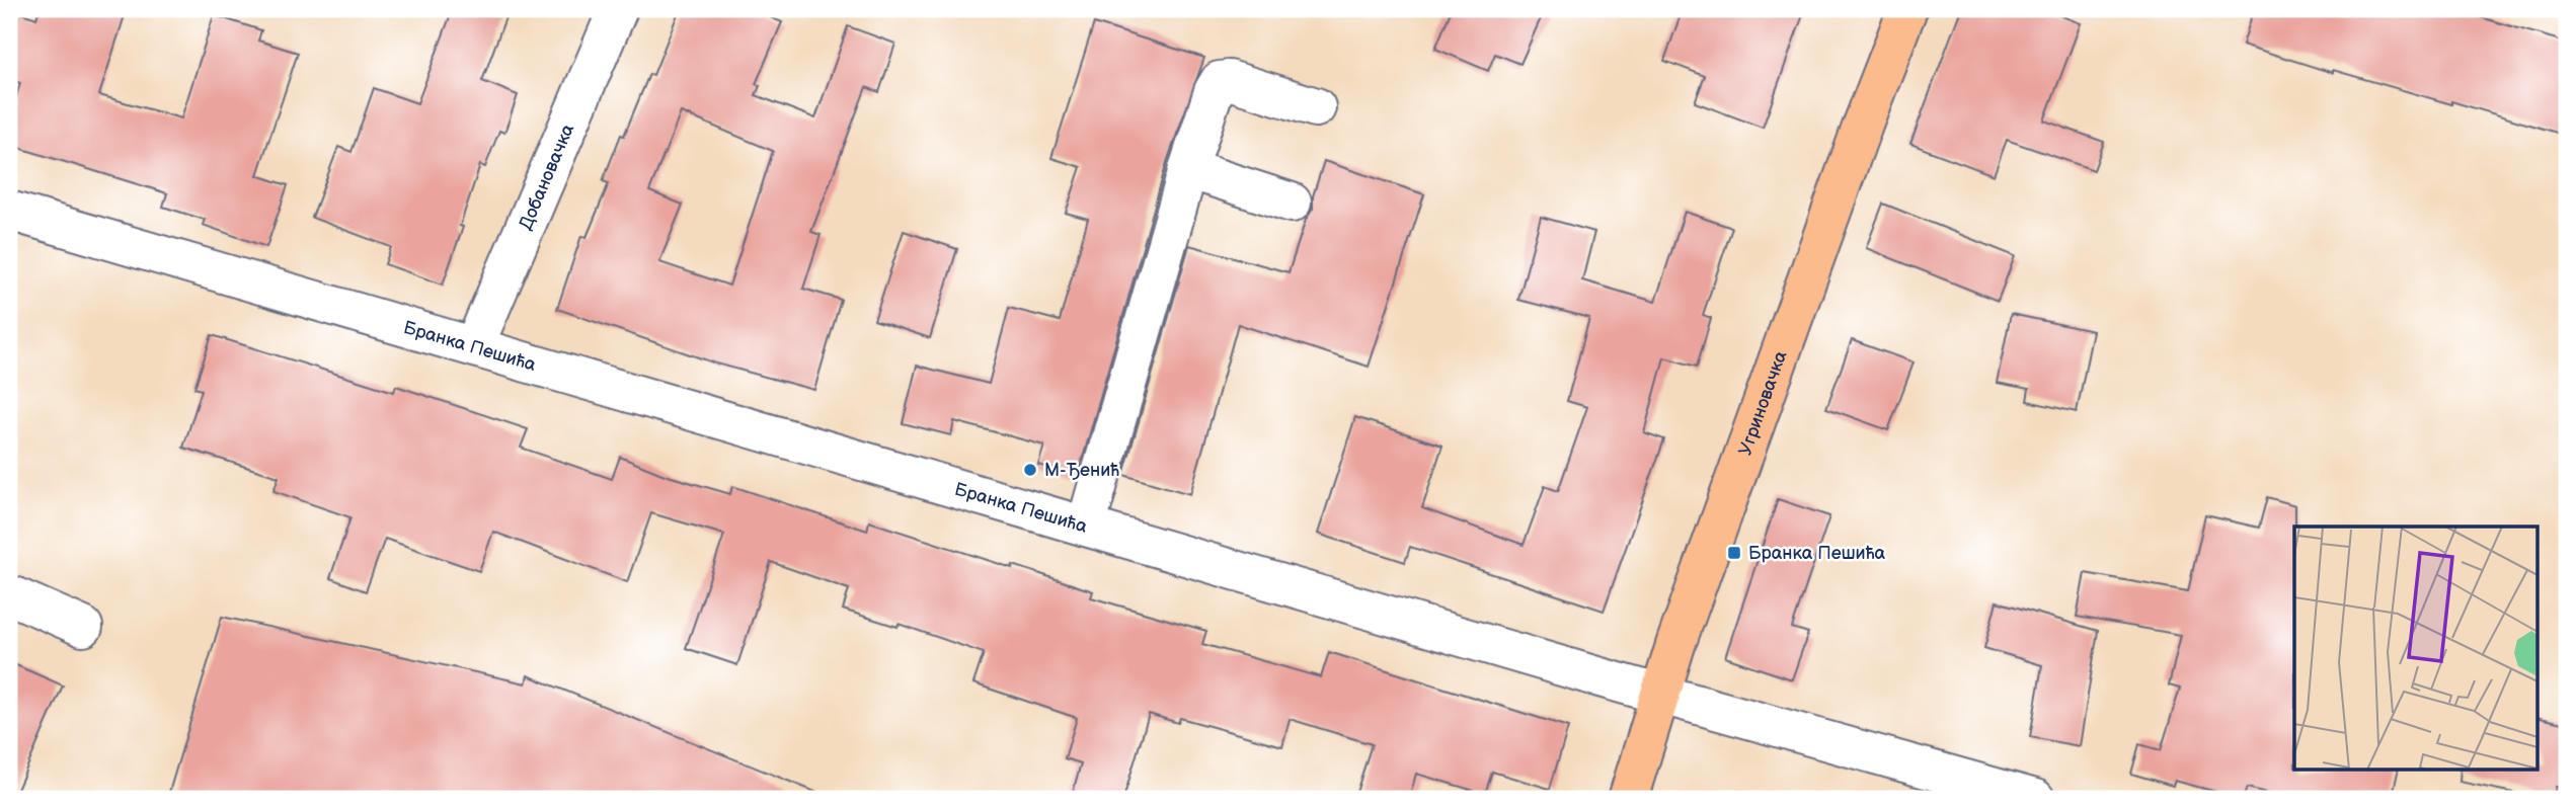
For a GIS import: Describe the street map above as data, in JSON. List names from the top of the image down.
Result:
{
  "streets": {
    "main road": ["Угриновачка"],
    "street": ["Добановачка", "Бранка Пешића"]
  },
  "crossings": [
    ["Добановачка", "Бранка Пешића"],
    ["Бранка Пешића", "Угриновачка"]
  ],
  "places": {
    "other": ["М-Ђенић"],
    "transit": ["Бранка Пешића"]
  }
}
